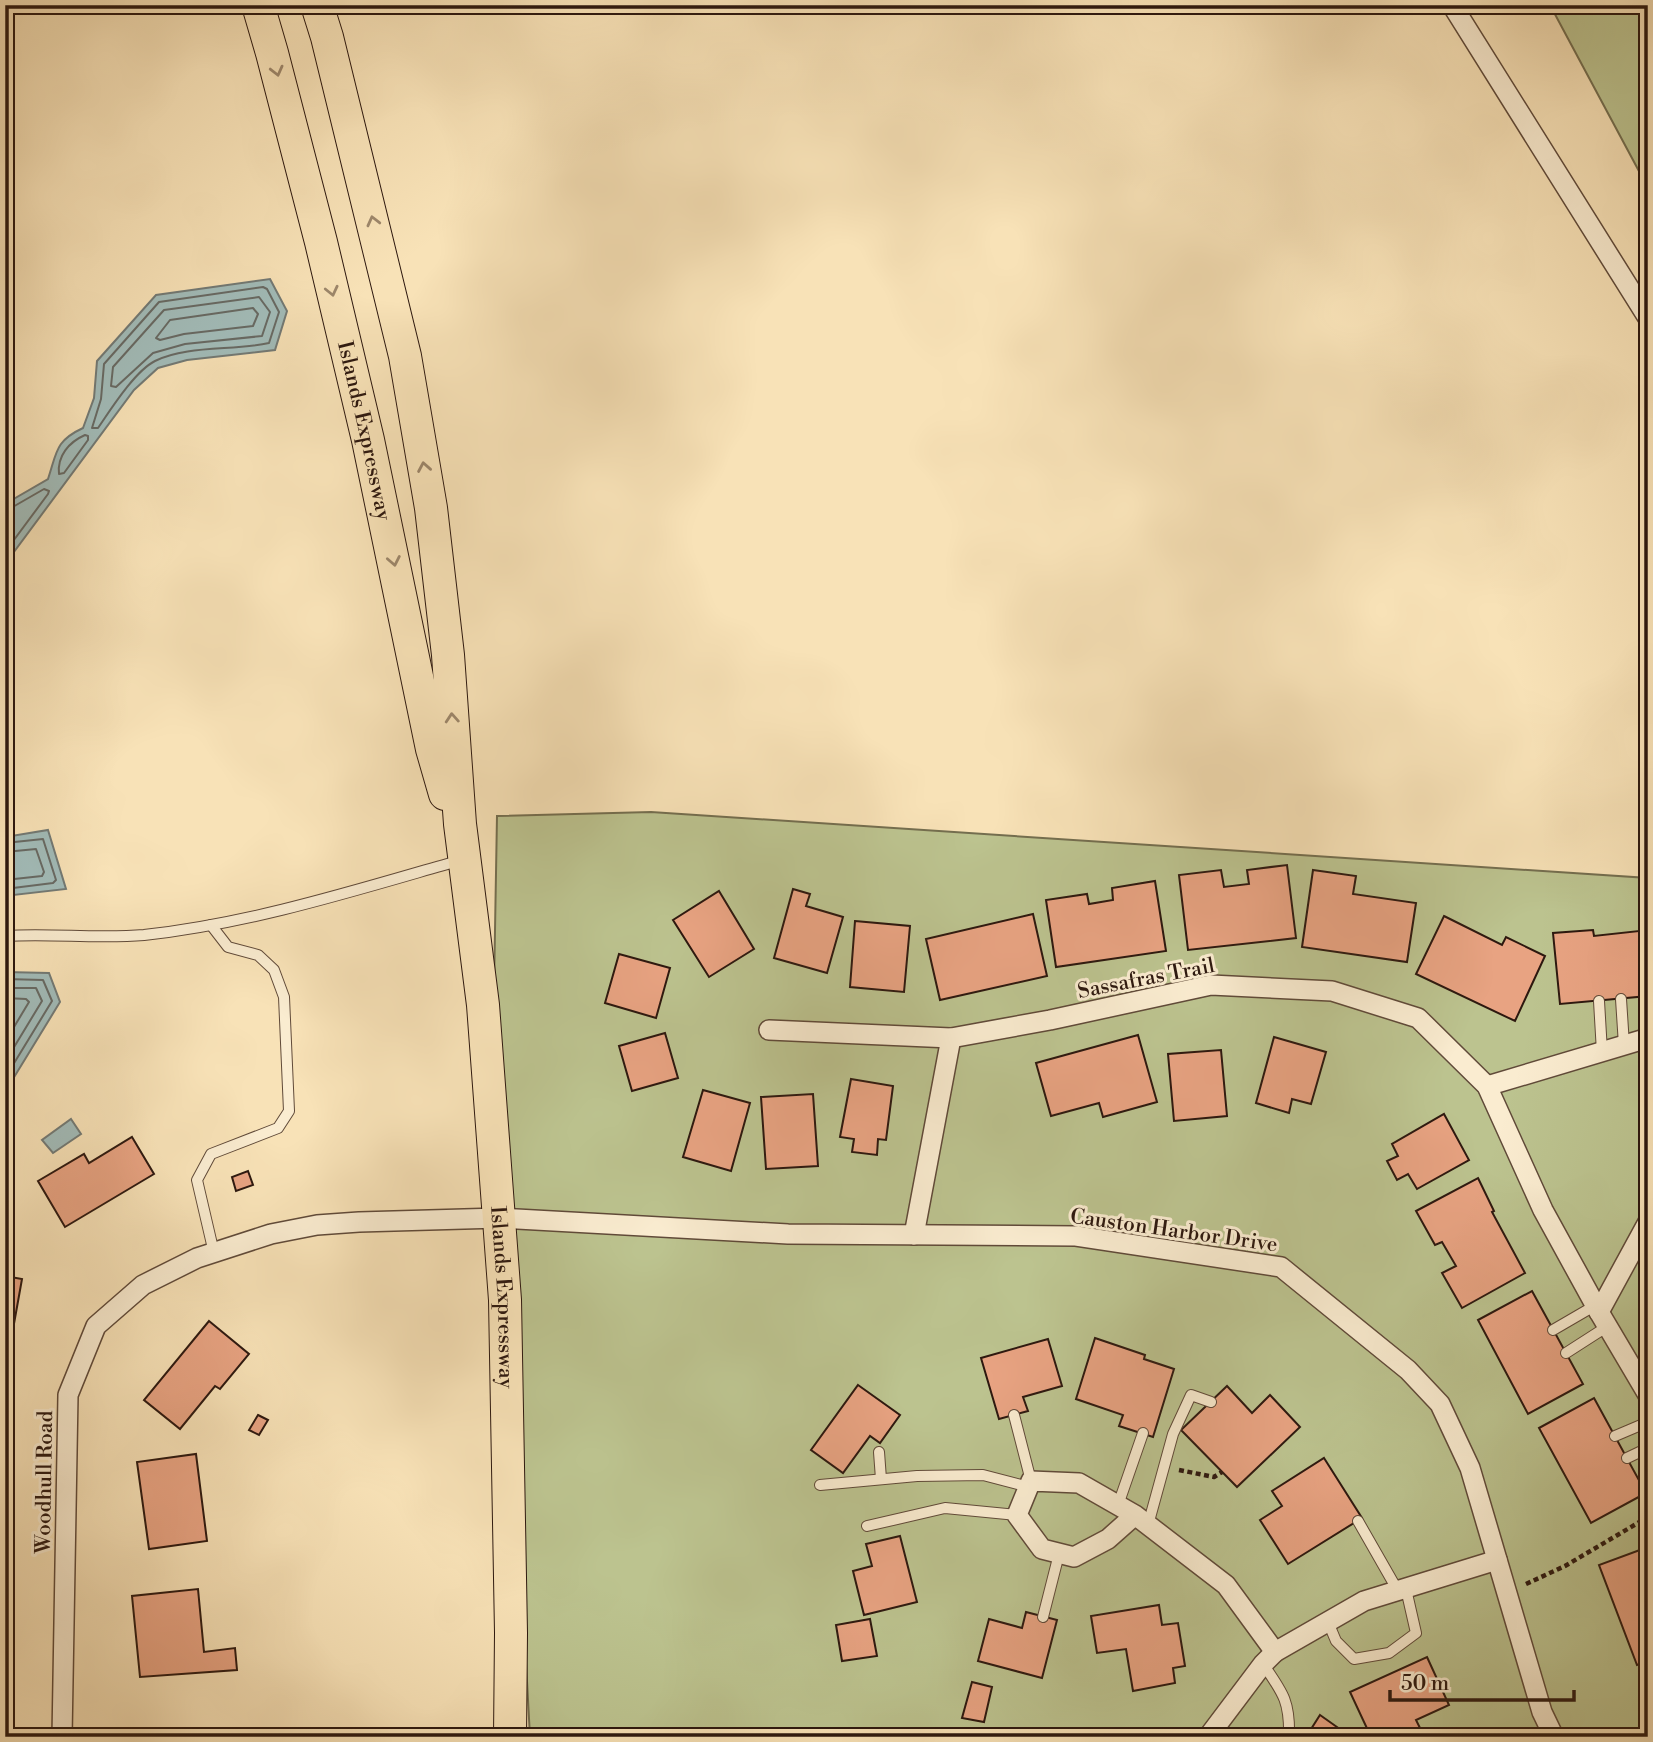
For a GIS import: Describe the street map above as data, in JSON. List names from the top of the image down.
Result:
{
  "streets": {
    "main road": ["Islands Expressway"],
    "street": ["Sassafras Trail", "Causton Harbor Drive", "Woodhull Road"]
  },
  "crossings": [
    ["Islands Expressway", "Causton Harbor Drive"],
    ["Islands Expressway", "Woodhull Road"],
    ["Causton Harbor Drive", "Woodhull Road"]
  ],
  "scale_bar": "50 m"
}
